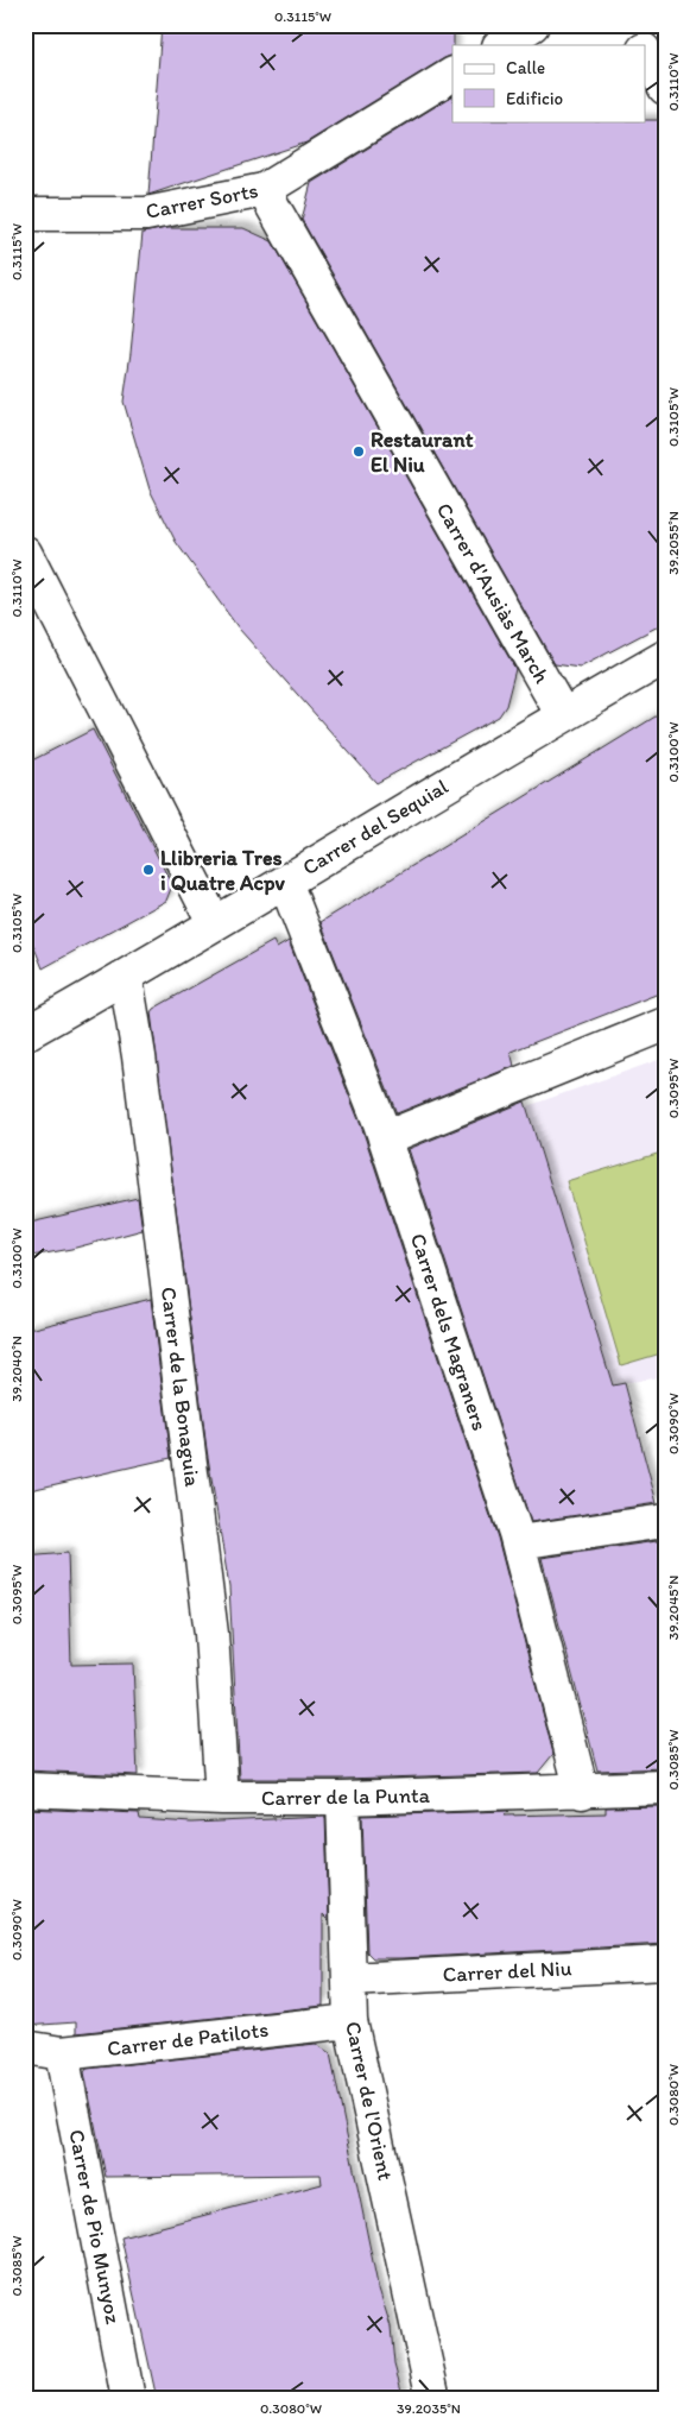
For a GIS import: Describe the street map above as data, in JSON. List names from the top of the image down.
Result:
{
  "streets": {
    "street": [
      "Carrer Sorts",
      "Carrer d'Ausiàs March",
      "Carrer del Sequial",
      "Carrer dels Magraners",
      "Carrer de la Bonaguia",
      "Carrer de la Punta",
      "Carrer del Niu",
      "Carrer de Patilots",
      "Carrer de l'Orient",
      "Carrer de Pio Munyoz"
    ]
  },
  "crossings": [
    ["Carrer Sorts", "Carrer d'Ausiàs March"],
    ["Carrer d'Ausiàs March", "Carrer del Sequial"],
    ["Carrer del Sequial", "Carrer dels Magraners"],
    ["Carrer del Sequial", "Carrer de la Bonaguia"],
    ["Carrer dels Magraners", "Carrer de la Punta"],
    ["Carrer de la Bonaguia", "Carrer de la Punta"],
    ["Carrer de la Punta", "Carrer de l'Orient"],
    ["Carrer del Niu", "Carrer de l'Orient"],
    ["Carrer de Patilots", "Carrer de l'Orient"],
    ["Carrer de Patilots", "Carrer de Pio Munyoz"]
  ],
  "places": ["Restaurant El Niu", "Llibreria Tres i Quatre Acpv"],
  "legend": ["Calle", "Edificio"],
  "coordinates": [
    "0.3115°W",
    "0.3110°W",
    "0.3105°W",
    "39.2055°N",
    "0.3100°W",
    "0.3095°W",
    "39.2040°N",
    "0.3090°W",
    "39.2045°N",
    "0.3085°W",
    "0.3080°W",
    "39.2035°N"
  ]
}
